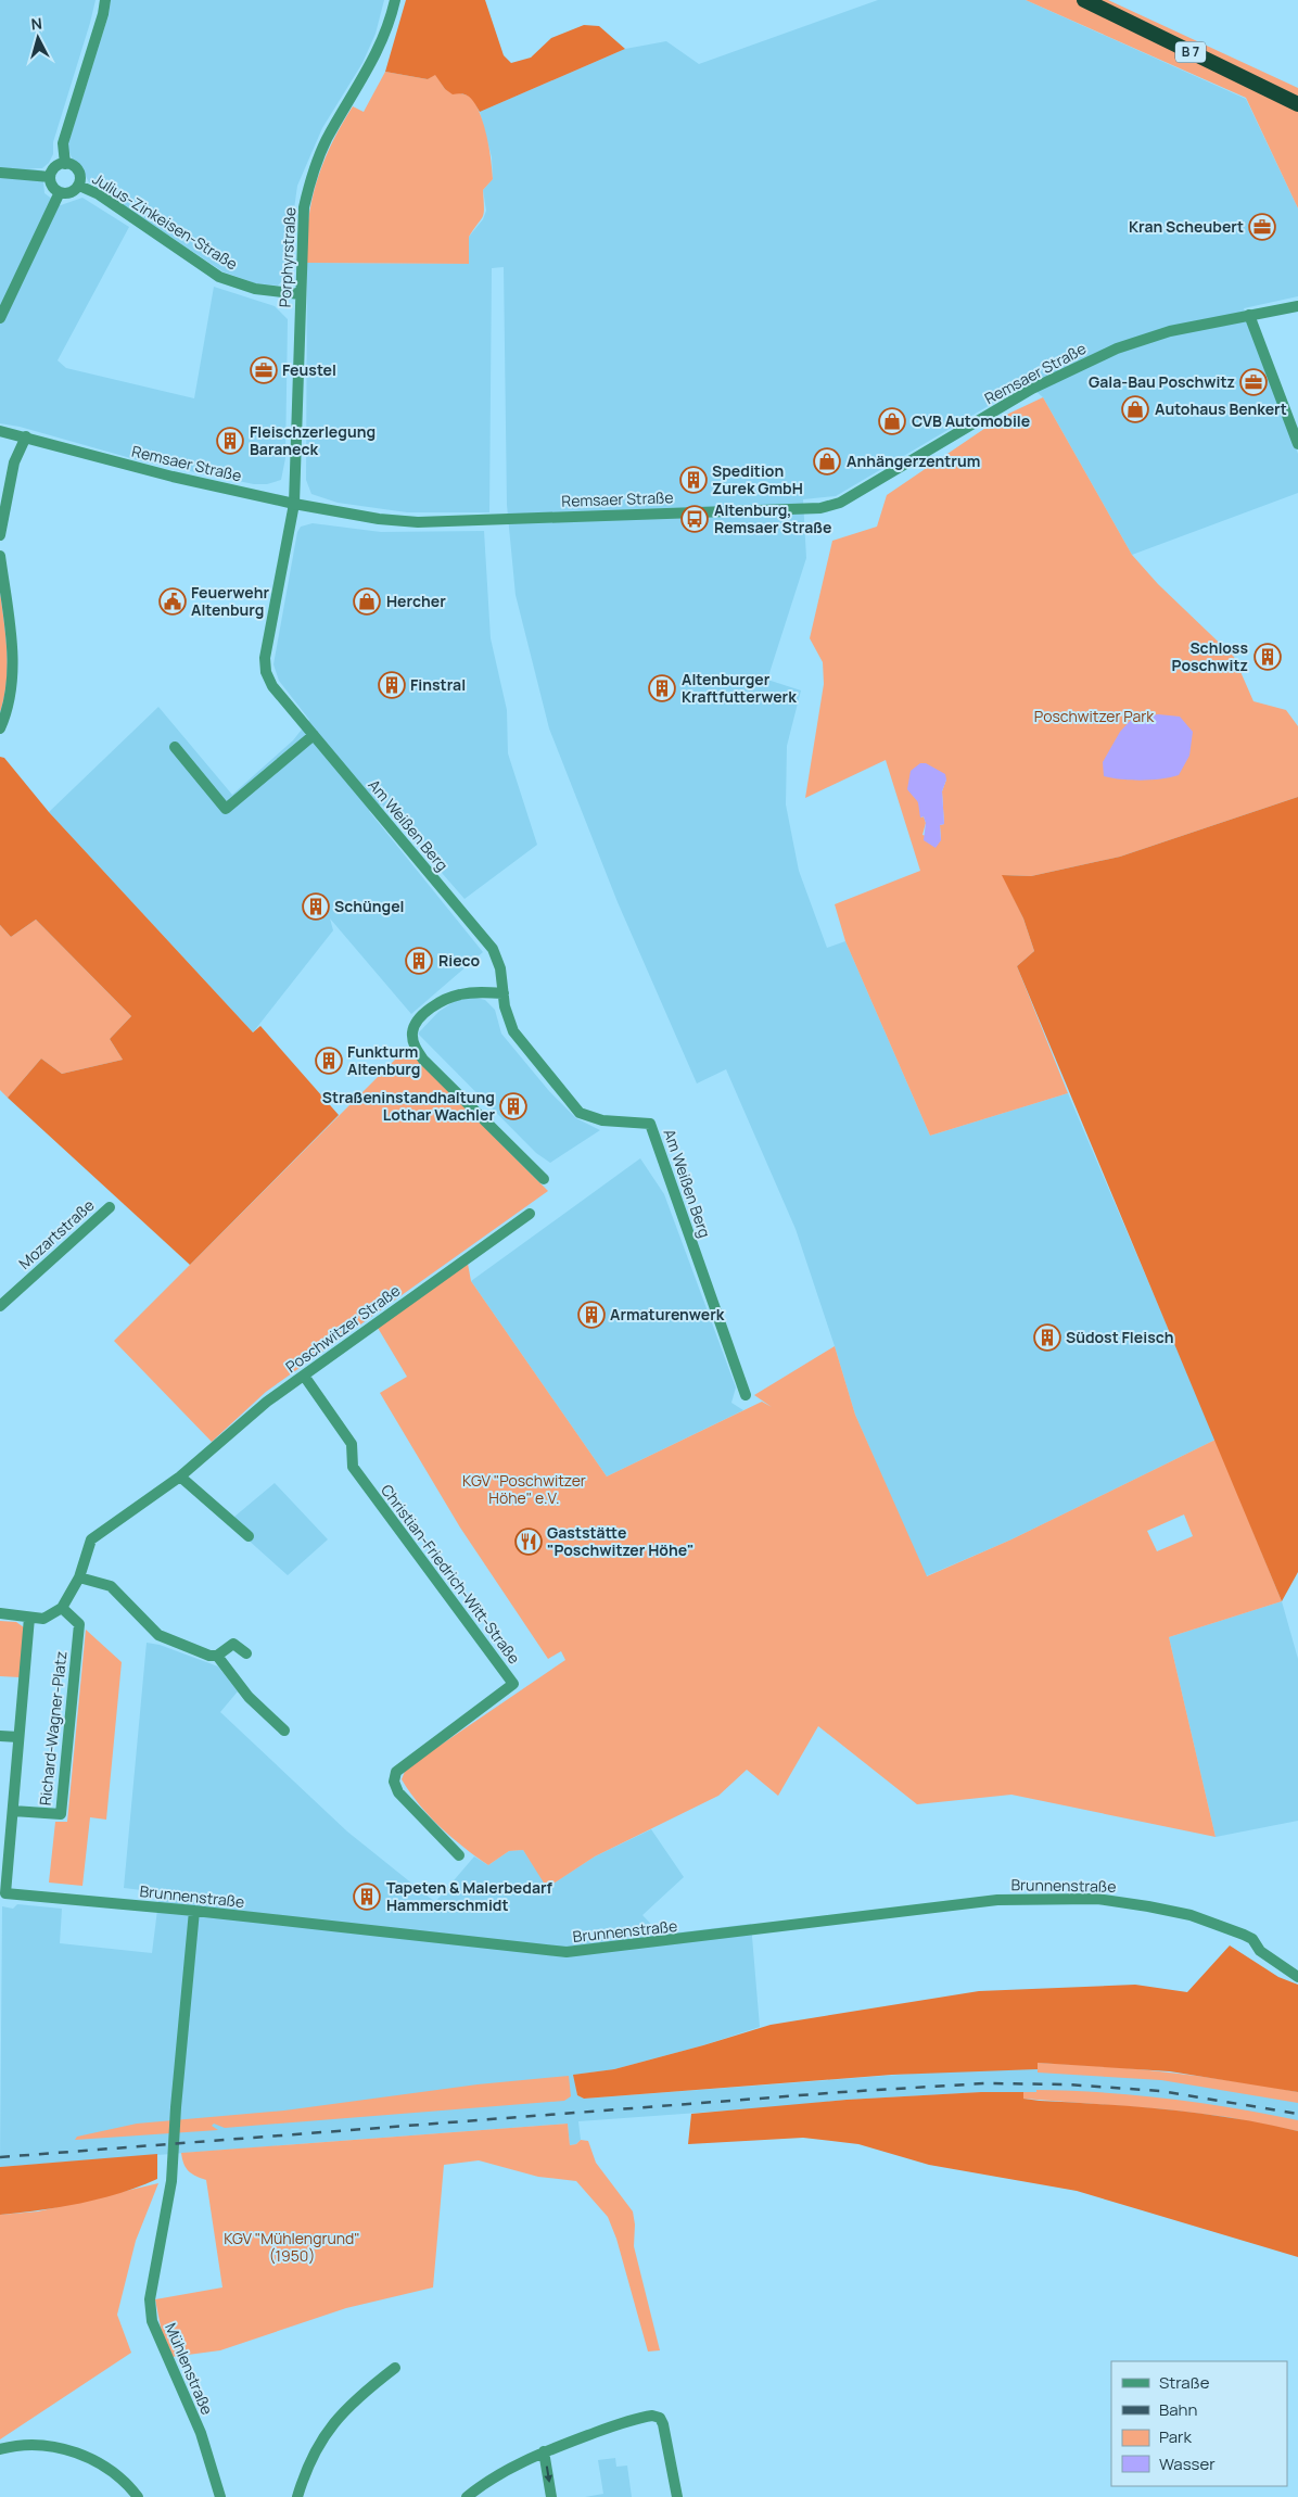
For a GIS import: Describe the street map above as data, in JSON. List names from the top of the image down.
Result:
{
  "streets": {
    "highway": ["B 7"],
    "street": [
      "Julius-Zinkeisen-Straße",
      "Porphyrstraße",
      "Remsaer Straße",
      "Am Weißen Berg",
      "Mozartstraße",
      "Poschwitzer Straße",
      "Christian-Friedrich-Witt-Straße",
      "Richard-Wagner-Platz",
      "Brunnenstraße",
      "Mühlenstraße"
    ]
  },
  "crossings": [
    ["Julius-Zinkeisen-Straße", "Porphyrstraße"],
    ["Porphyrstraße", "Remsaer Straße"],
    ["Porphyrstraße", "Am Weißen Berg"],
    ["Remsaer Straße", "Am Weißen Berg"],
    ["Poschwitzer Straße", "Christian-Friedrich-Witt-Straße"],
    ["Poschwitzer Straße", "Richard-Wagner-Platz"],
    ["Richard-Wagner-Platz", "Brunnenstraße"],
    ["Brunnenstraße", "Mühlenstraße"]
  ],
  "parks": ["Poschwitzer Park", "KGV \"Poschwitzer Höhe\" e.V.", "KGV \"Mühlengrund\" (1950)"],
  "places": {
    "office": ["Kran Scheubert", "Feustel", "Gala-Bau Poschwitz"],
    "shop": [
      "Autohaus Benkert",
      "CVB Automobile",
      "Anhängerzentrum",
      "Hercher"
    ],
    "building": [
      "Fleischzerlegung Baraneck",
      "Spedition Zurek GmbH",
      "Schloss Poschwitz",
      "Finstral",
      "Altenburger Kraftfutterwerk",
      "Schüngel",
      "Rieco",
      "Funkturm Altenburg",
      "Straßeninstandhaltung Lothar Wachler",
      "Armaturenwerk",
      "Südost Fleisch",
      "Tapeten & Malerbedarf Hammerschmidt"
    ],
    "bus stop": ["Altenburg, Remsaer Straße"],
    "public building": ["Feuerwehr Altenburg"],
    "restaurant": ["Gaststätte \"Poschwitzer Höhe\""]
  },
  "legend": [
    "Straße",
    "Bahn",
    "Park",
    "Wasser"
  ],
  "north": "top"
}
